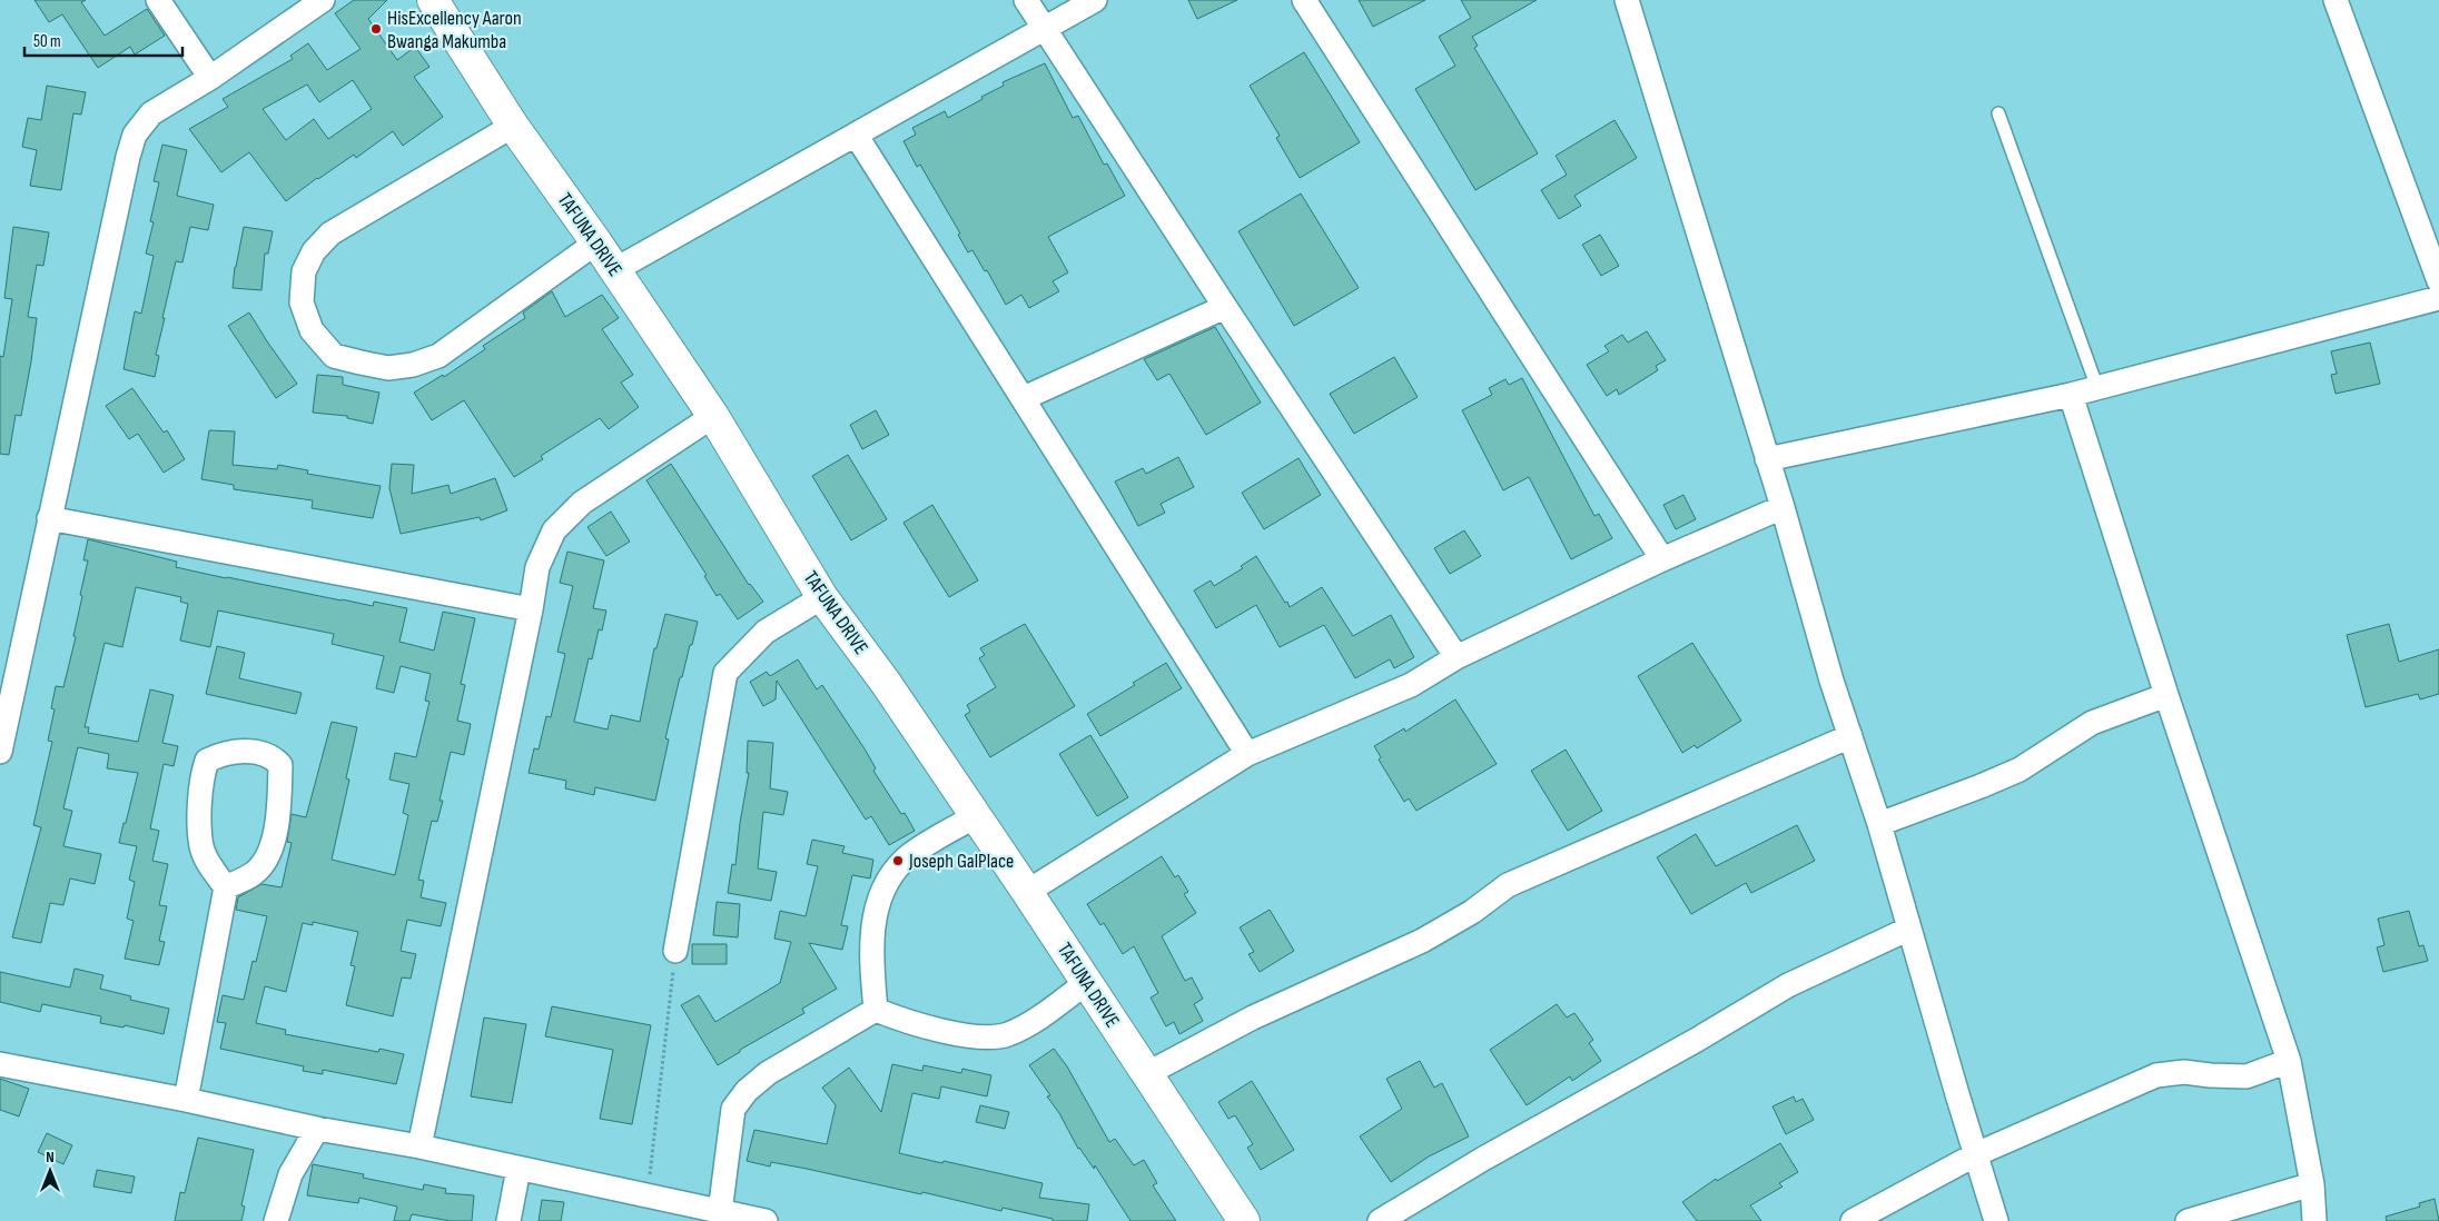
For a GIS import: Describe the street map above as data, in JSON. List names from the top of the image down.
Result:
{
  "streets": {
    "main road": ["TAFUNA DRIVE"]
  },
  "places": ["HisExcellency Aaron Bwanga Makumba", "Joseph GalPlace"],
  "scale_bar": "50 m",
  "north": "top"
}
